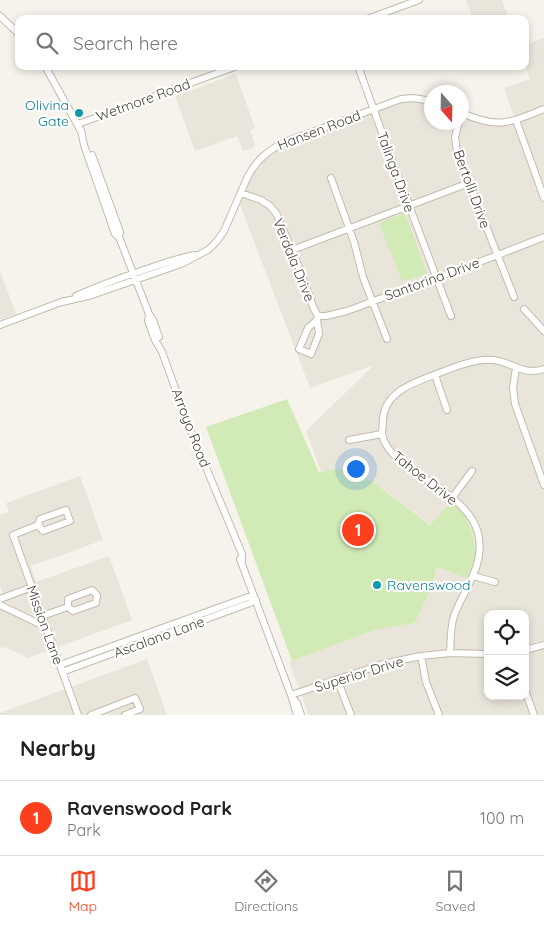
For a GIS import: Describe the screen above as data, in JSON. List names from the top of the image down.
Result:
{
  "streets": {
    "street": [
      "Wetmore Road",
      "Hansen Road",
      "Talinga Drive",
      "Bertolli Drive",
      "Verdala Drive",
      "Santorina Drive",
      "Arroyo Road",
      "Tahoe Drive",
      "Mission Lane",
      "Ascalano Lane",
      "Superior Drive"
    ]
  },
  "crossings": [
    ["Wetmore Road", "Arroyo Road"],
    ["Hansen Road", "Talinga Drive"],
    ["Hansen Road", "Verdala Drive"],
    ["Hansen Road", "Arroyo Road"],
    ["Talinga Drive", "Santorina Drive"],
    ["Bertolli Drive", "Santorina Drive"],
    ["Verdala Drive", "Santorina Drive"],
    ["Arroyo Road", "Ascalano Lane"],
    ["Arroyo Road", "Superior Drive"],
    ["Tahoe Drive", "Superior Drive"],
    ["Mission Lane", "Ascalano Lane"]
  ],
  "places": ["Olivina Gate", "Ravenswood"],
  "north": "bottom",
  "page": {
    "search": "Search here",
    "pins": "1",
    "heading": "Nearby",
    "list": [
      {
        "mark": "1",
        "name": "Ravenswood Park",
        "note": "Park",
        "value": "100 m"
      }
    ],
    "nav": ["Map", "Directions", "Saved"]
  }
}
